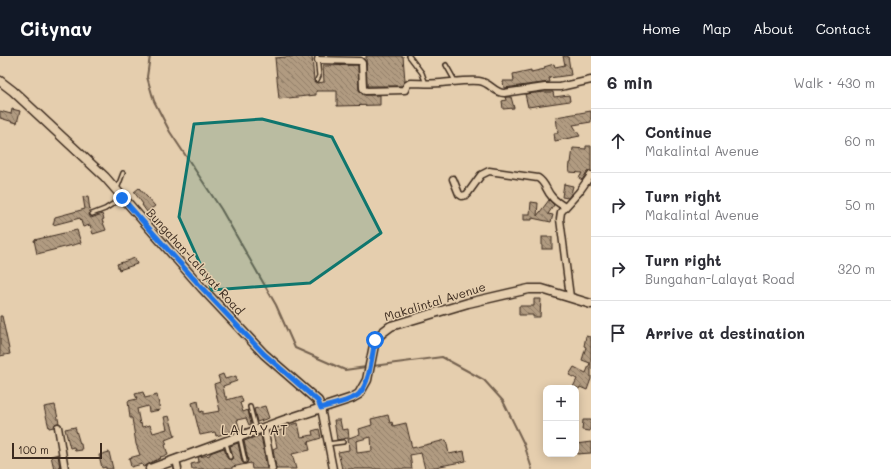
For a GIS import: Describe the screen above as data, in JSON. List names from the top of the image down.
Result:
{
  "streets": {
    "main road": ["Bungahan-Lalayat Road", "Makalintal Avenue"]
  },
  "crossings": [
    ["Bungahan-Lalayat Road", "Makalintal Avenue"]
  ],
  "districts": ["LALAYAT"],
  "scale_bar": "100 m",
  "page": {
    "header": "Citynav",
    "nav": [
      "Home",
      "Map",
      "About",
      "Contact"
    ],
    "heading": ["6 min", "Walk · 430 m"],
    "list": [
      ["Continue", "Makalintal Avenue", "60 m"],
      ["Turn right", "Makalintal Avenue", "50 m"],
      ["Turn right", "Bungahan-Lalayat Road", "320 m"],
      "Arrive at destination"
    ],
    "map_buttons": ["+", "−"],
    "scale": "100 m"
  }
}
